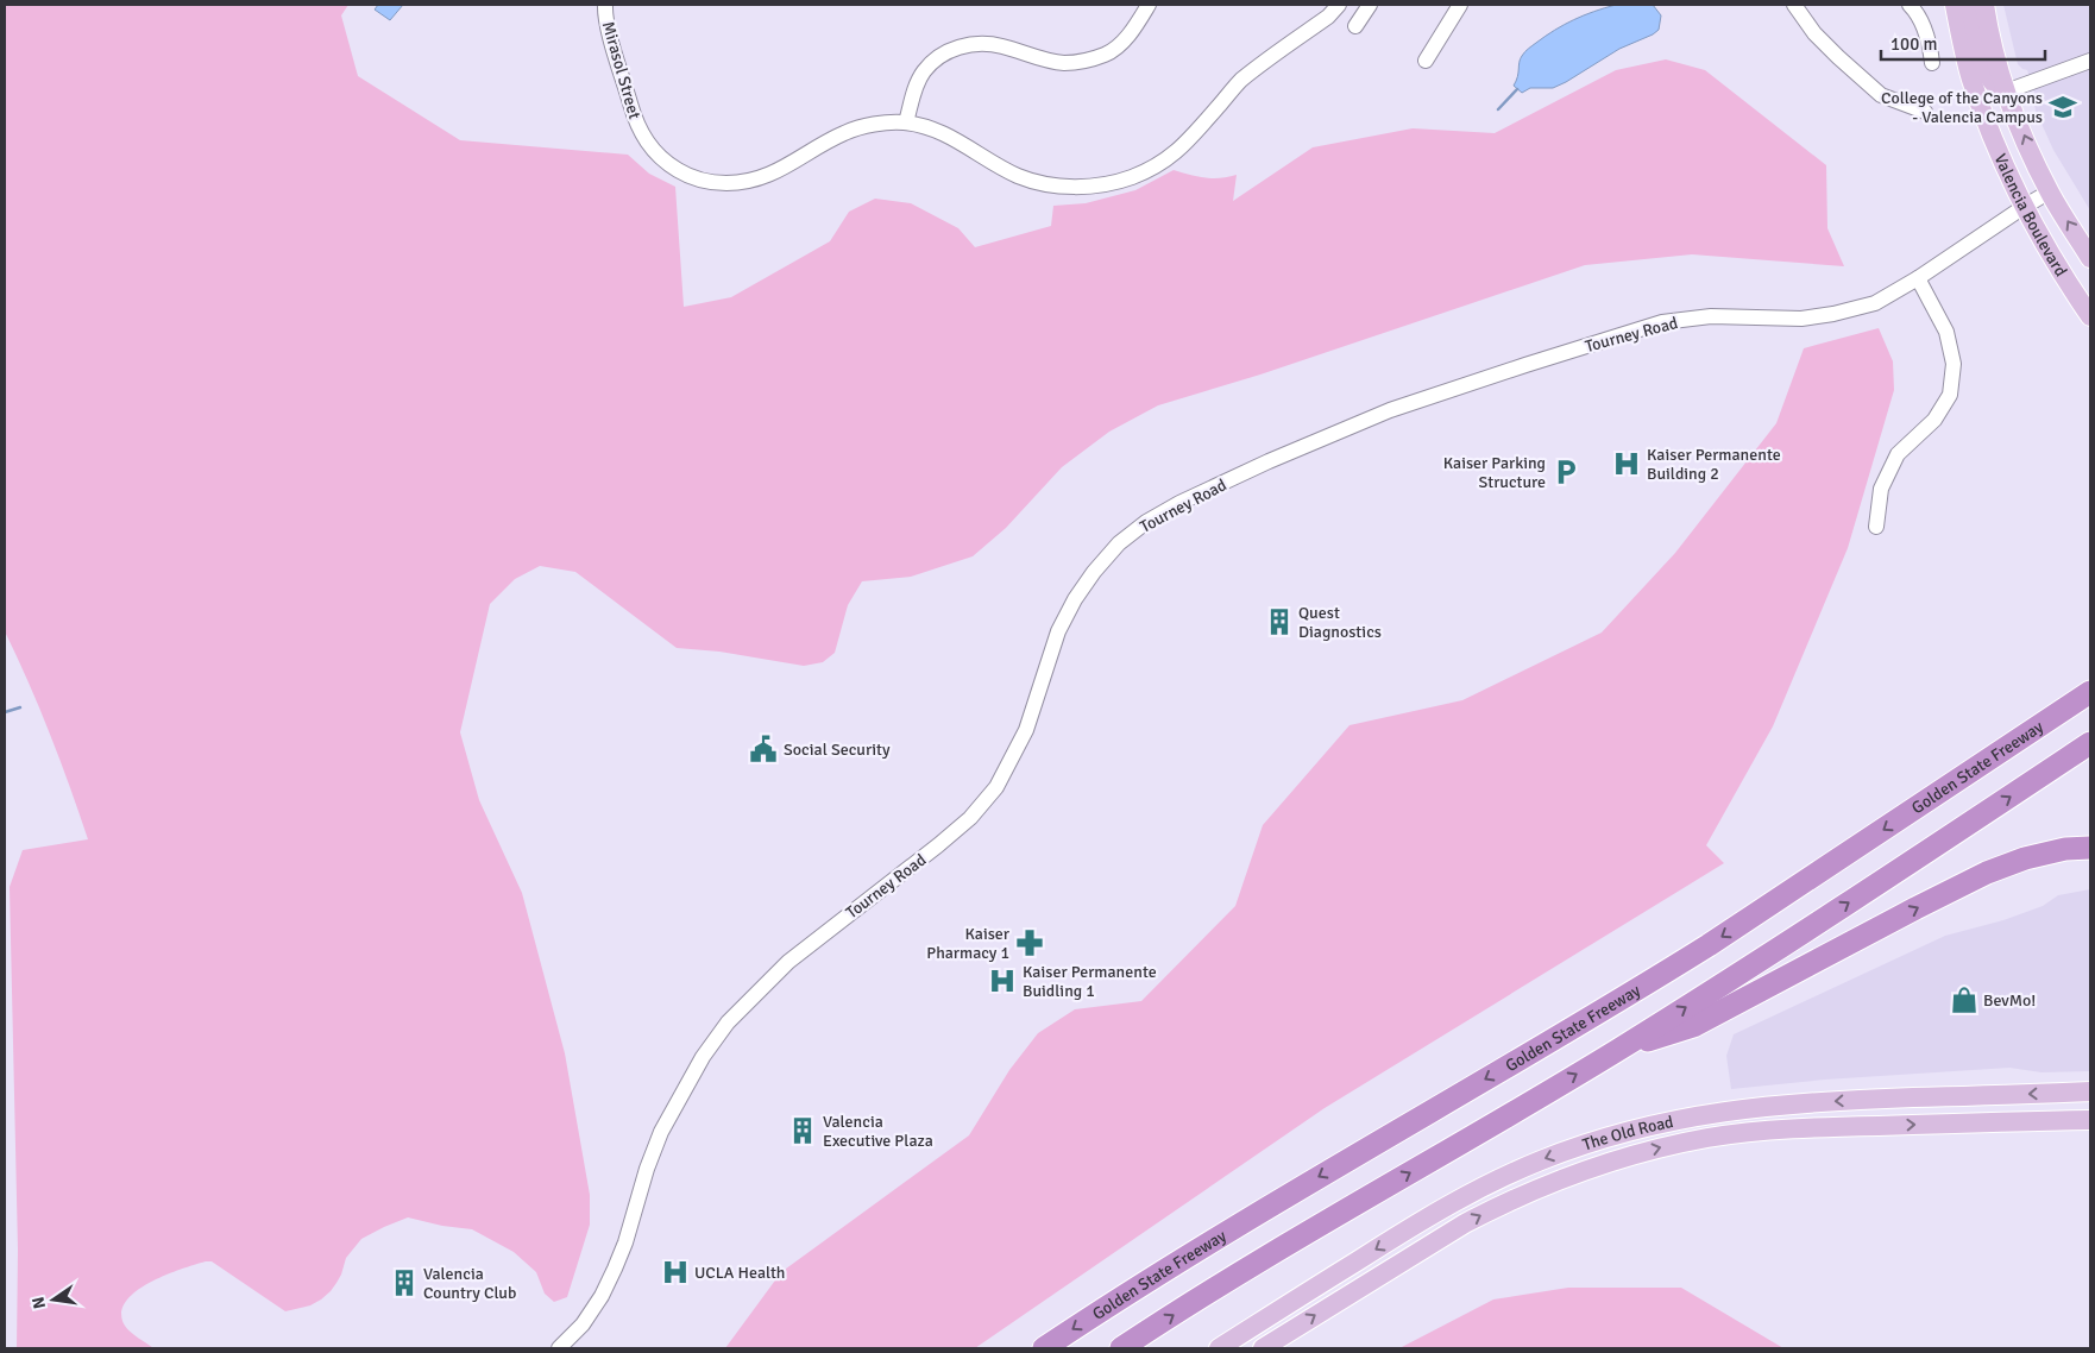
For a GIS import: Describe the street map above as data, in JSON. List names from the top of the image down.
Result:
{
  "streets": {
    "highway": ["Golden State Freeway"],
    "main road": ["Valencia Boulevard", "The Old Road"],
    "street": ["Mirasol Street", "Tourney Road"]
  },
  "crossings": [
    ["Valencia Boulevard", "Tourney Road"]
  ],
  "places": {
    "school or university": ["College of the Canyons - Valencia Campus"],
    "hospital": ["Kaiser Permanente Building 2", "Kaiser Permanente Buidling 1", "UCLA Health"],
    "parking": ["Kaiser Parking Structure"],
    "building": ["Quest Diagnostics", "Valencia Executive Plaza", "Valencia Country Club"],
    "public building": ["Social Security"],
    "pharmacy": ["Kaiser Pharmacy 1"],
    "shop": ["BevMo!"]
  },
  "scale_bar": "100 m",
  "north": "left"
}
